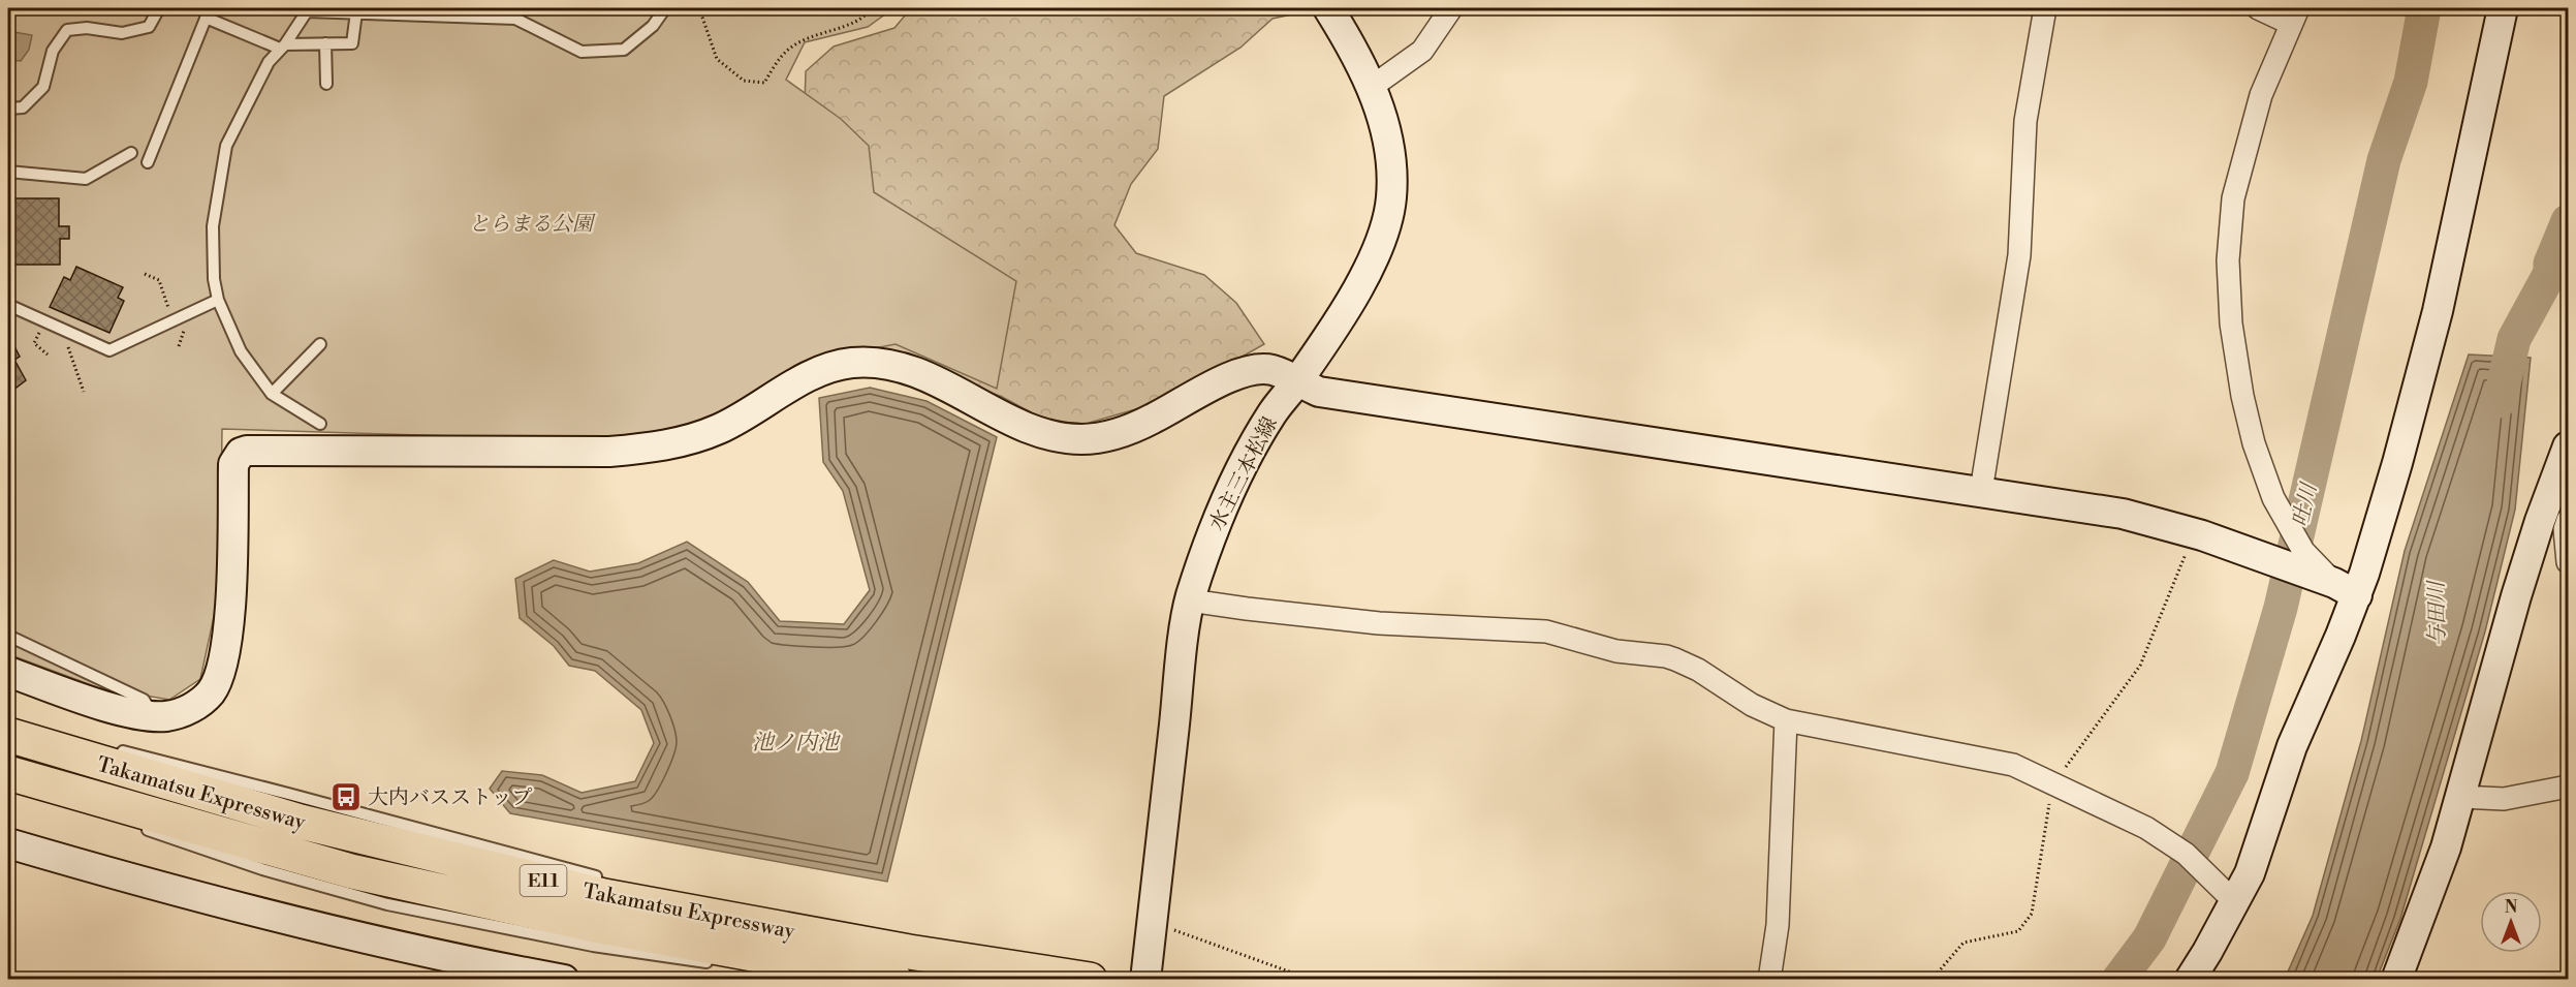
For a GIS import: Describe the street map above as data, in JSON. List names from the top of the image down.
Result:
{
  "streets": {
    "highway": ["Takamatsu Expressway", "E11"],
    "street": ["水主三本松線"]
  },
  "water": ["吐川", "与田川", "池ノ内池"],
  "parks": ["とらまる公園"],
  "places": {
    "bus stop": ["大内バスストップ"]
  },
  "north": "top"
}
